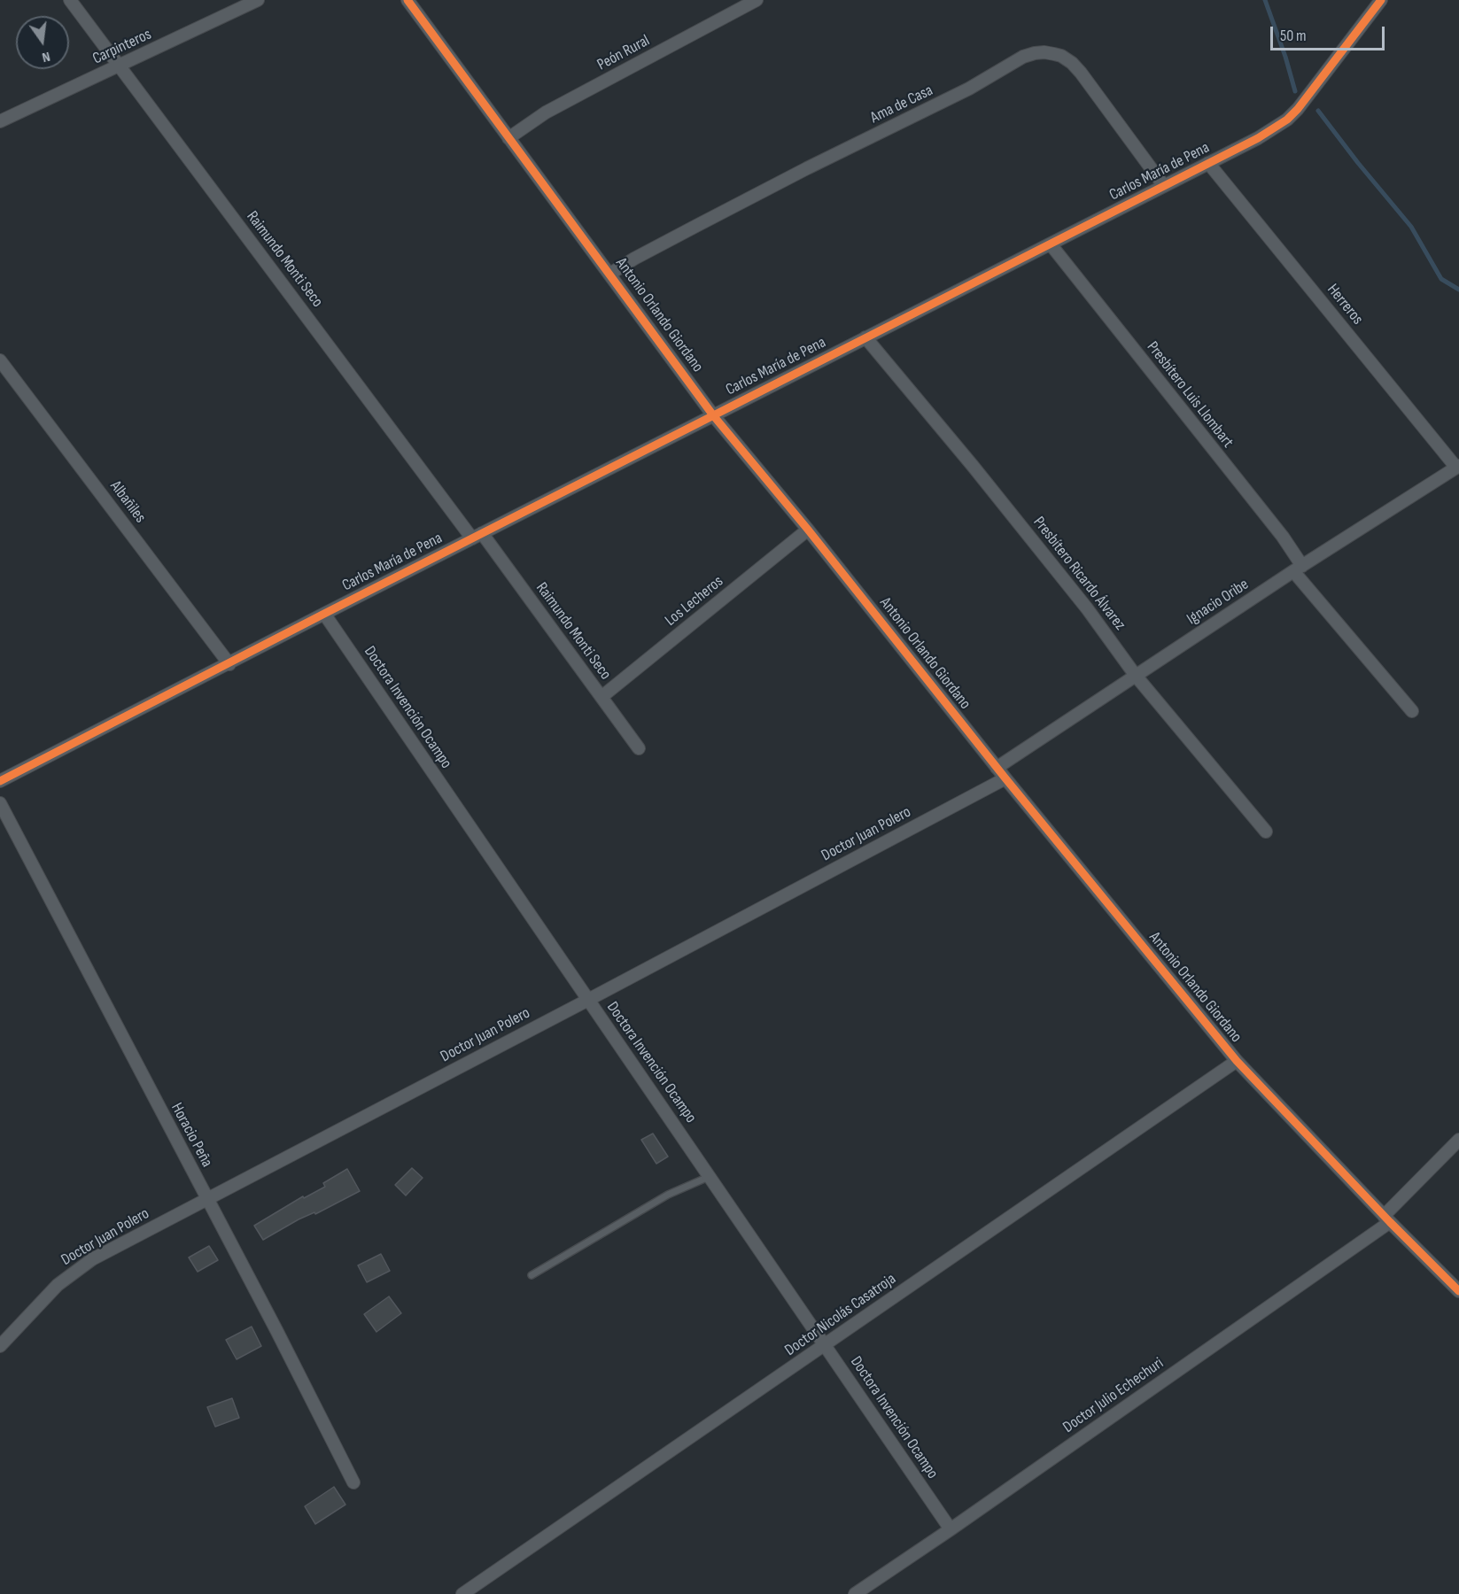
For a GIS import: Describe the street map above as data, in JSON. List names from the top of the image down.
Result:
{
  "streets": {
    "street": [
      "Carpinteros",
      "Peón Rural",
      "Ama de Casa",
      "Carlos María de Pena",
      "Raimundo Monti Seco",
      "Herreros",
      "Antonio Orlando Giordano",
      "Presbítero Luis Llombart",
      "Albañiles",
      "Presbítero Ricardo Álvarez",
      "Los Lecheros",
      "Ignacio Oribe",
      "Doctora Invención Ocampo",
      "Doctor Juan Polero",
      "Horacio Peña",
      "Doctor Nicolás Casatroja",
      "Doctor Julio Echechuri"
    ]
  },
  "crossings": [
    ["Carpinteros", "Raimundo Monti Seco"],
    ["Peón Rural", "Antonio Orlando Giordano"],
    ["Ama de Casa", "Carlos María de Pena"],
    ["Ama de Casa", "Antonio Orlando Giordano"],
    ["Carlos María de Pena", "Raimundo Monti Seco"],
    ["Carlos María de Pena", "Herreros"],
    ["Carlos María de Pena", "Antonio Orlando Giordano"],
    ["Carlos María de Pena", "Presbítero Luis Llombart"],
    ["Carlos María de Pena", "Albañiles"],
    ["Carlos María de Pena", "Presbítero Ricardo Álvarez"],
    ["Carlos María de Pena", "Doctora Invención Ocampo"],
    ["Raimundo Monti Seco", "Los Lecheros"],
    ["Herreros", "Ignacio Oribe"],
    ["Antonio Orlando Giordano", "Los Lecheros"],
    ["Antonio Orlando Giordano", "Ignacio Oribe"],
    ["Antonio Orlando Giordano", "Doctor Juan Polero"],
    ["Antonio Orlando Giordano", "Doctor Nicolás Casatroja"],
    ["Antonio Orlando Giordano", "Doctor Julio Echechuri"],
    ["Presbítero Luis Llombart", "Ignacio Oribe"],
    ["Presbítero Ricardo Álvarez", "Ignacio Oribe"],
    ["Doctora Invención Ocampo", "Doctor Juan Polero"],
    ["Doctora Invención Ocampo", "Doctor Nicolás Casatroja"],
    ["Doctora Invención Ocampo", "Doctor Julio Echechuri"],
    ["Doctor Juan Polero", "Horacio Peña"]
  ],
  "scale_bar": "50 m",
  "north": "bottom"
}
